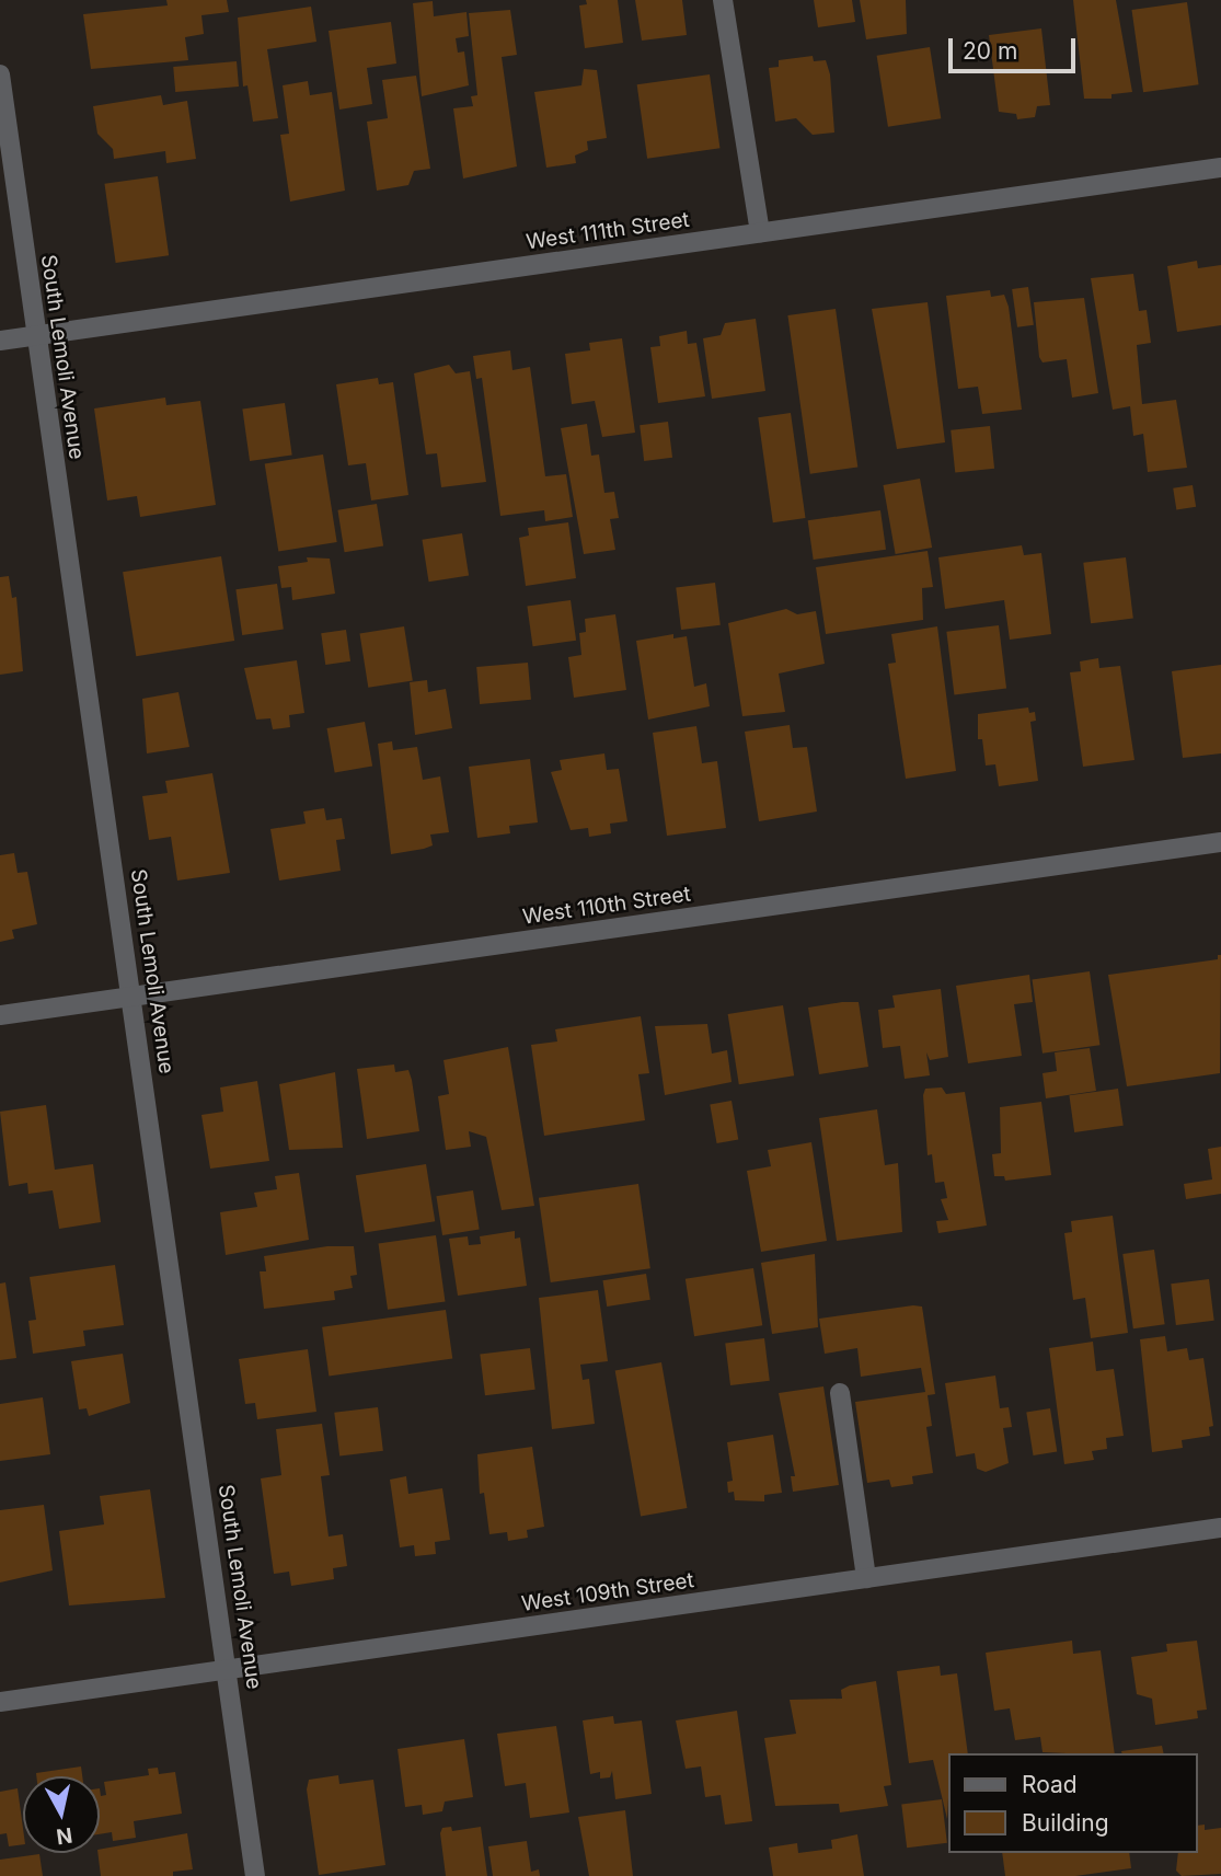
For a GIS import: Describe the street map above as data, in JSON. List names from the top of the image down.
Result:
{
  "streets": {
    "street": [
      "West 111th Street",
      "South Lemoli Avenue",
      "West 110th Street",
      "West 109th Street"
    ]
  },
  "crossings": [
    ["West 111th Street", "South Lemoli Avenue"],
    ["South Lemoli Avenue", "West 110th Street"],
    ["South Lemoli Avenue", "West 109th Street"]
  ],
  "legend": ["Road", "Building"],
  "scale_bar": "20 m",
  "north": "bottom"
}
